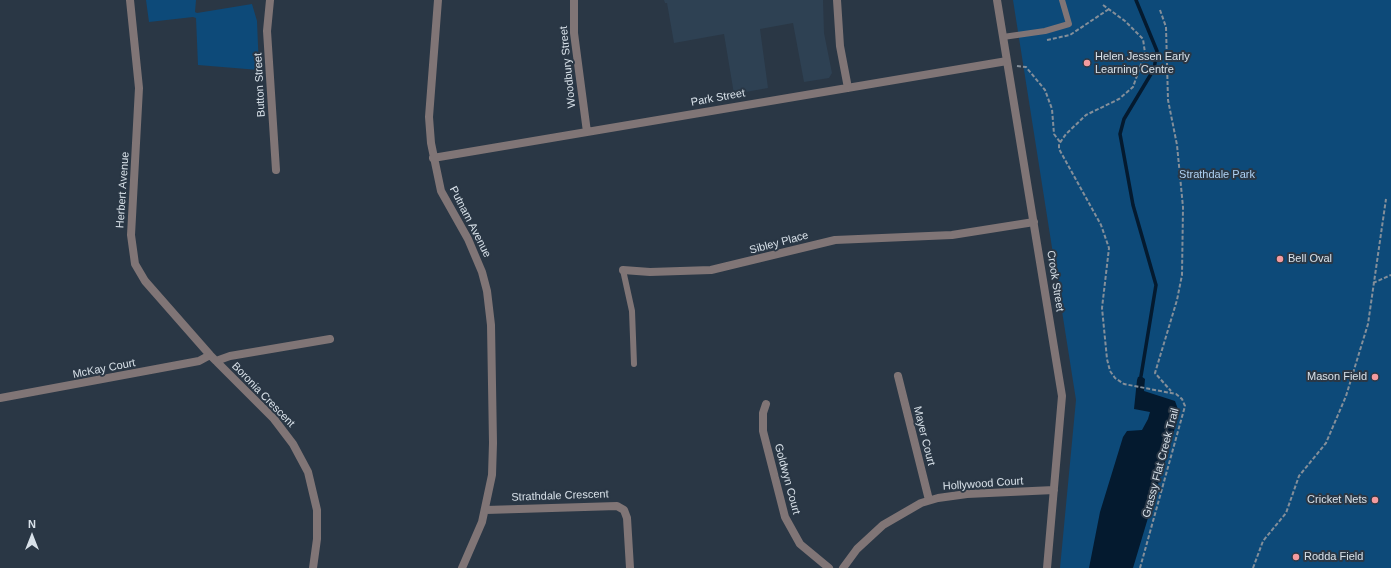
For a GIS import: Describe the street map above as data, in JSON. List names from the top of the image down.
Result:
{
  "streets": {
    "street": [
      "Woodbury Street",
      "Button Street",
      "Park Street",
      "Herbert Avenue",
      "Putnam Avenue",
      "Sibley Place",
      "Crook Street",
      "McKay Court",
      "Boronia Crescent",
      "Mayer Court",
      "Goldwyn Court",
      "Hollywood Court",
      "Strathdale Crescent"
    ],
    "path": ["Grassy Flat Creek Trail"]
  },
  "crossings": [
    ["Woodbury Street", "Park Street"],
    ["Park Street", "Putnam Avenue"],
    ["Park Street", "Crook Street"],
    ["Park Street", "Grassy Flat Creek Trail"],
    ["Herbert Avenue", "McKay Court"],
    ["Herbert Avenue", "Boronia Crescent"],
    ["Putnam Avenue", "Strathdale Crescent"],
    ["Sibley Place", "Crook Street"],
    ["Crook Street", "Grassy Flat Creek Trail"],
    ["Crook Street", "Hollywood Court"],
    ["McKay Court", "Boronia Crescent"],
    ["Mayer Court", "Hollywood Court"]
  ],
  "parks": ["Strathdale Park"],
  "places": [
    "Helen Jessen Early Learning Centre",
    "Bell Oval",
    "Mason Field",
    "Cricket Nets",
    "Rodda Field"
  ],
  "north": "top"
}
